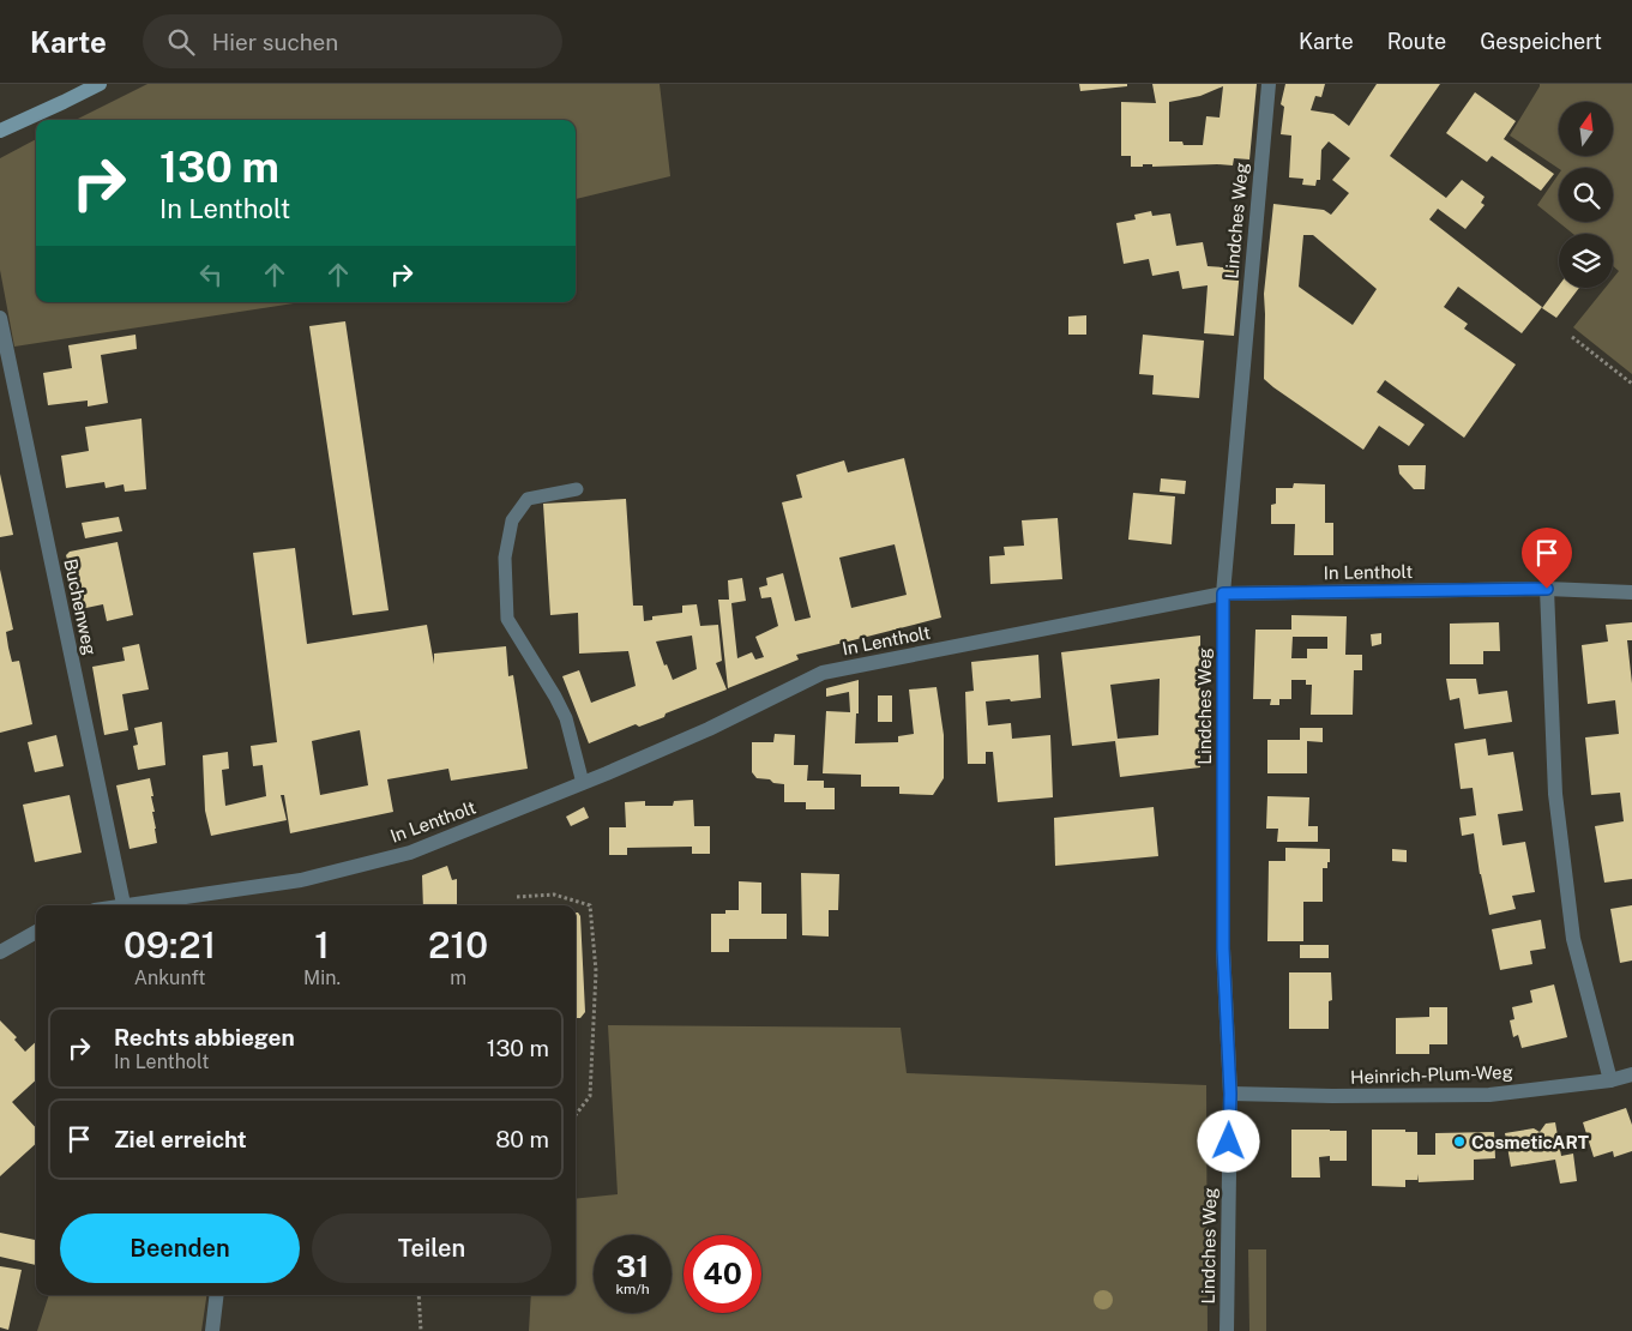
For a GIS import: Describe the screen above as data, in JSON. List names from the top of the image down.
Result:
{
  "streets": {
    "street": [
      "Lindches Weg",
      "In Lentholt",
      "Buchenweg",
      "Heinrich-Plum-Weg"
    ]
  },
  "crossings": [
    ["Lindches Weg", "In Lentholt"],
    ["Lindches Weg", "Heinrich-Plum-Weg"],
    ["In Lentholt", "Buchenweg"]
  ],
  "places": ["CosmeticART"],
  "north": "top",
  "page": {
    "header": "Karte",
    "search": "Hier suchen",
    "nav": ["Karte", "Route", "Gespeichert"],
    "turn": ["130 m", "In Lentholt"],
    "eta": [
      "09:21",
      "Ankunft",
      "1",
      "Min.",
      "210",
      "m"
    ],
    "list": [
      {
        "name": "Rechts abbiegen",
        "note": "In Lentholt",
        "value": "130 m"
      },
      {
        "name": "Ziel erreicht",
        "value": "80 m"
      }
    ],
    "buttons": ["Beenden", "Teilen"],
    "speed": "31 km/h",
    "limit": "40"
  }
}
